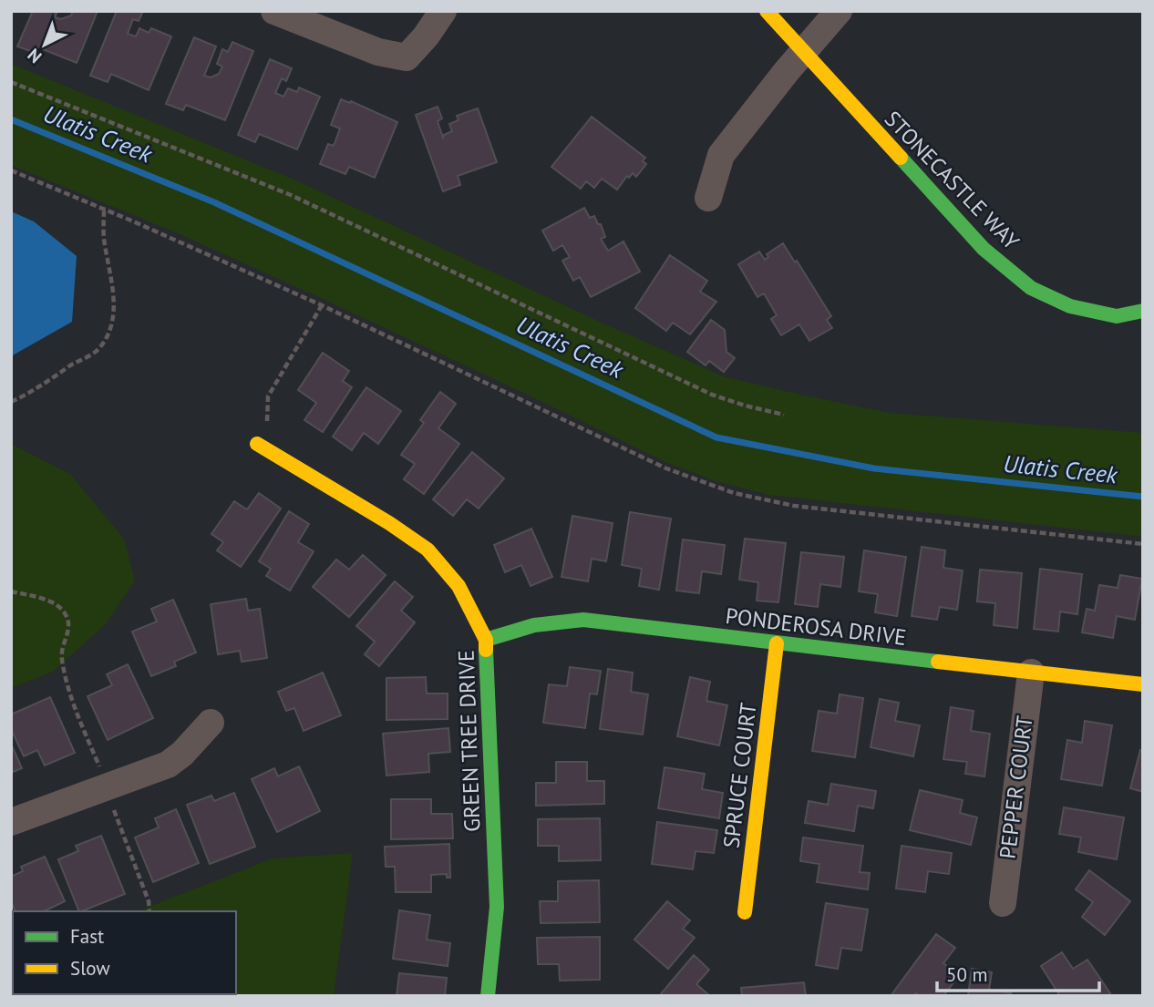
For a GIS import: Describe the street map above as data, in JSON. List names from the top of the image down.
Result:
{
  "streets": {
    "street": [
      "STONECASTLE WAY",
      "PONDEROSA DRIVE",
      "GREEN TREE DRIVE",
      "SPRUCE COURT",
      "PEPPER COURT"
    ]
  },
  "crossings": [
    ["PONDEROSA DRIVE", "GREEN TREE DRIVE"],
    ["PONDEROSA DRIVE", "SPRUCE COURT"],
    ["PONDEROSA DRIVE", "PEPPER COURT"]
  ],
  "water": ["Ulatis Creek"],
  "legend": ["Fast", "Slow"],
  "scale_bar": "50 m",
  "north": "bottom left"
}
